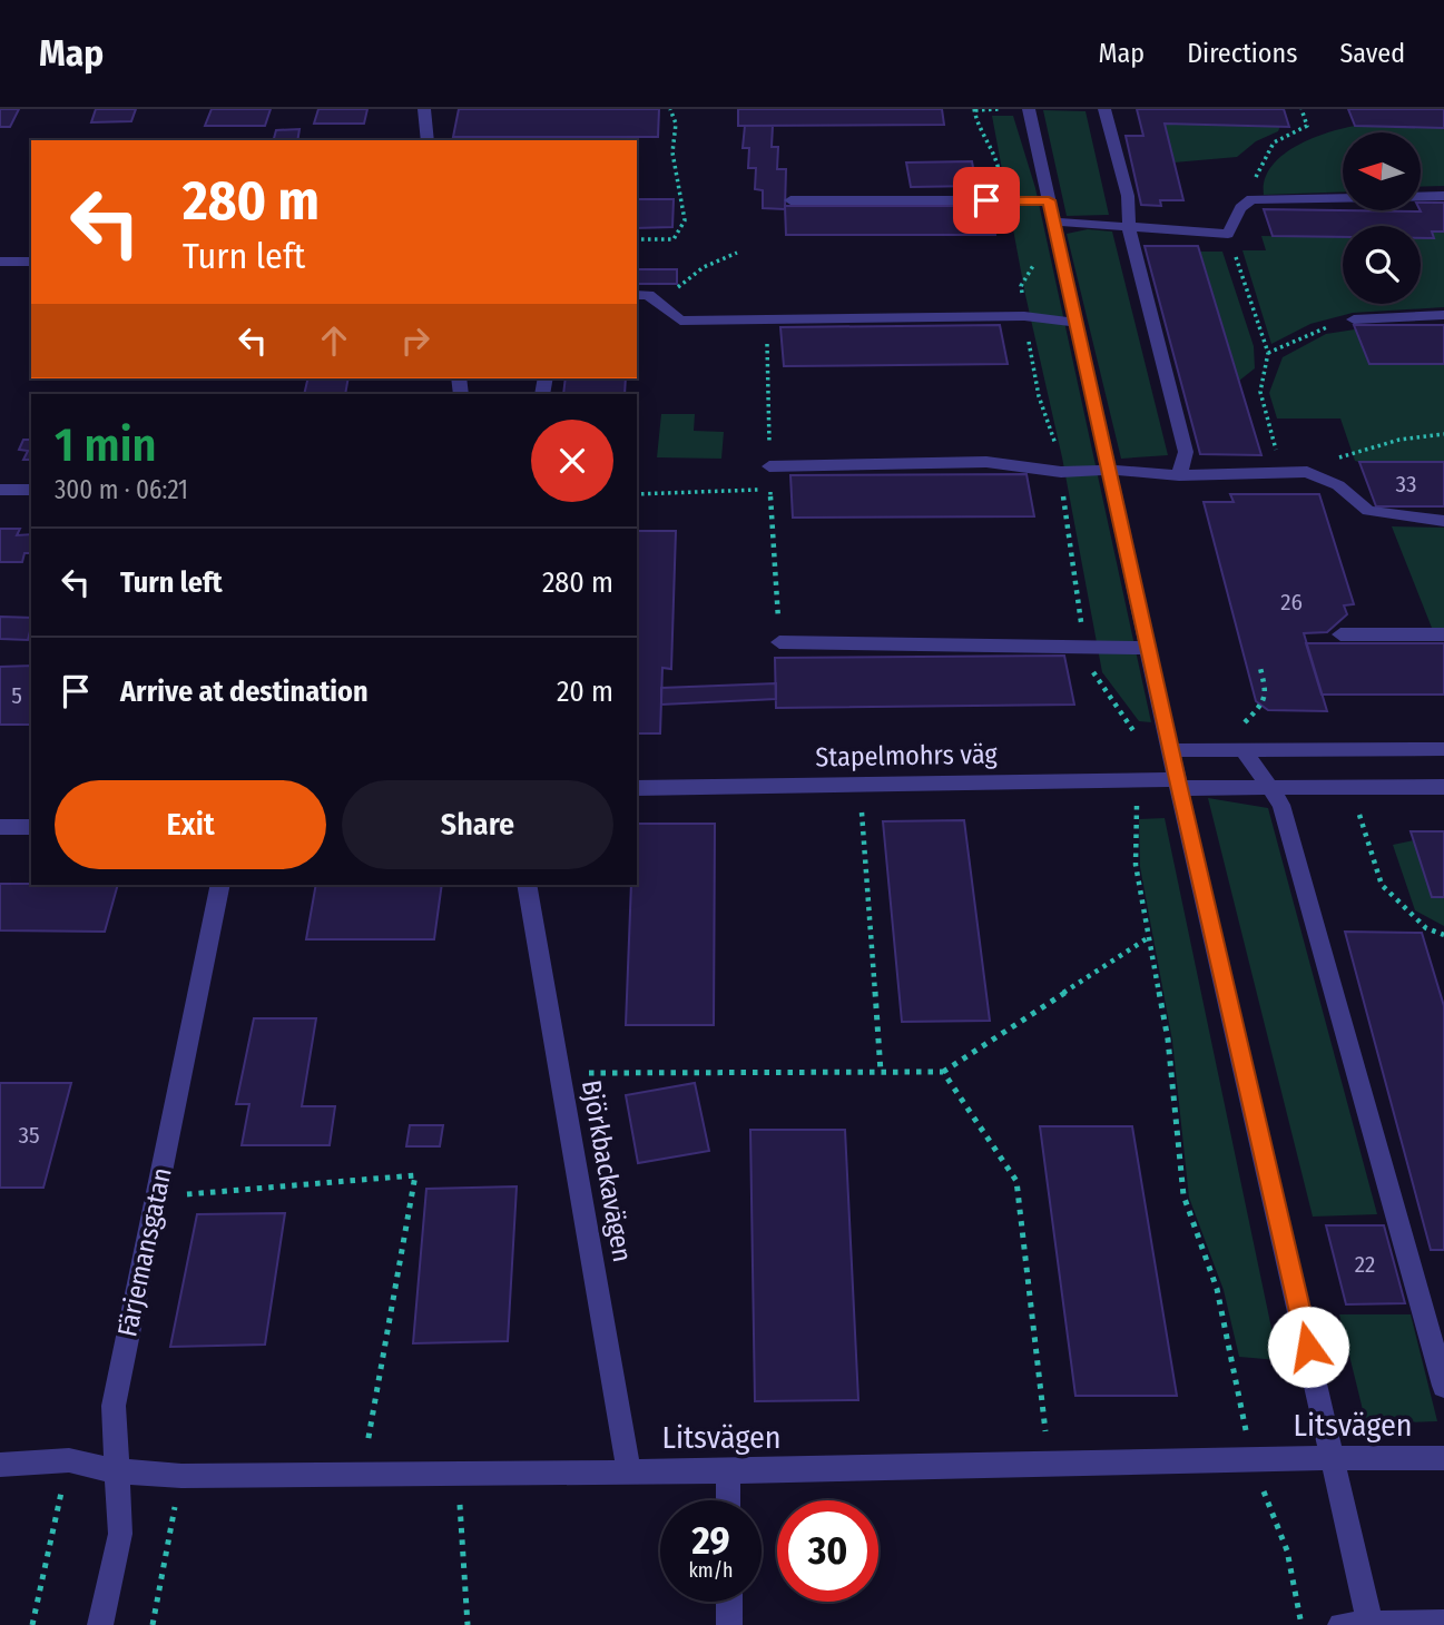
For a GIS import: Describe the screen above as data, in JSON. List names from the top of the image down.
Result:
{
  "streets": {
    "street": [
      "Stapelmohrs väg",
      "Björkbackavägen",
      "Färjemansgatan",
      "Litsvägen"
    ]
  },
  "crossings": [
    ["Björkbackavägen", "Litsvägen"],
    ["Färjemansgatan", "Litsvägen"]
  ],
  "house_numbers": [
    "33",
    "26",
    "5",
    "35",
    "22"
  ],
  "north": "left",
  "page": {
    "header": "Map",
    "nav": ["Map", "Directions", "Saved"],
    "turn": ["280 m", "Turn left"],
    "heading": ["1 min", "300 m · 06:21"],
    "list": [
      {
        "name": "Turn left",
        "value": "280 m"
      },
      {
        "name": "Arrive at destination",
        "value": "20 m"
      }
    ],
    "buttons": ["Exit", "Share"],
    "speed": "29 km/h",
    "limit": "30"
  }
}
